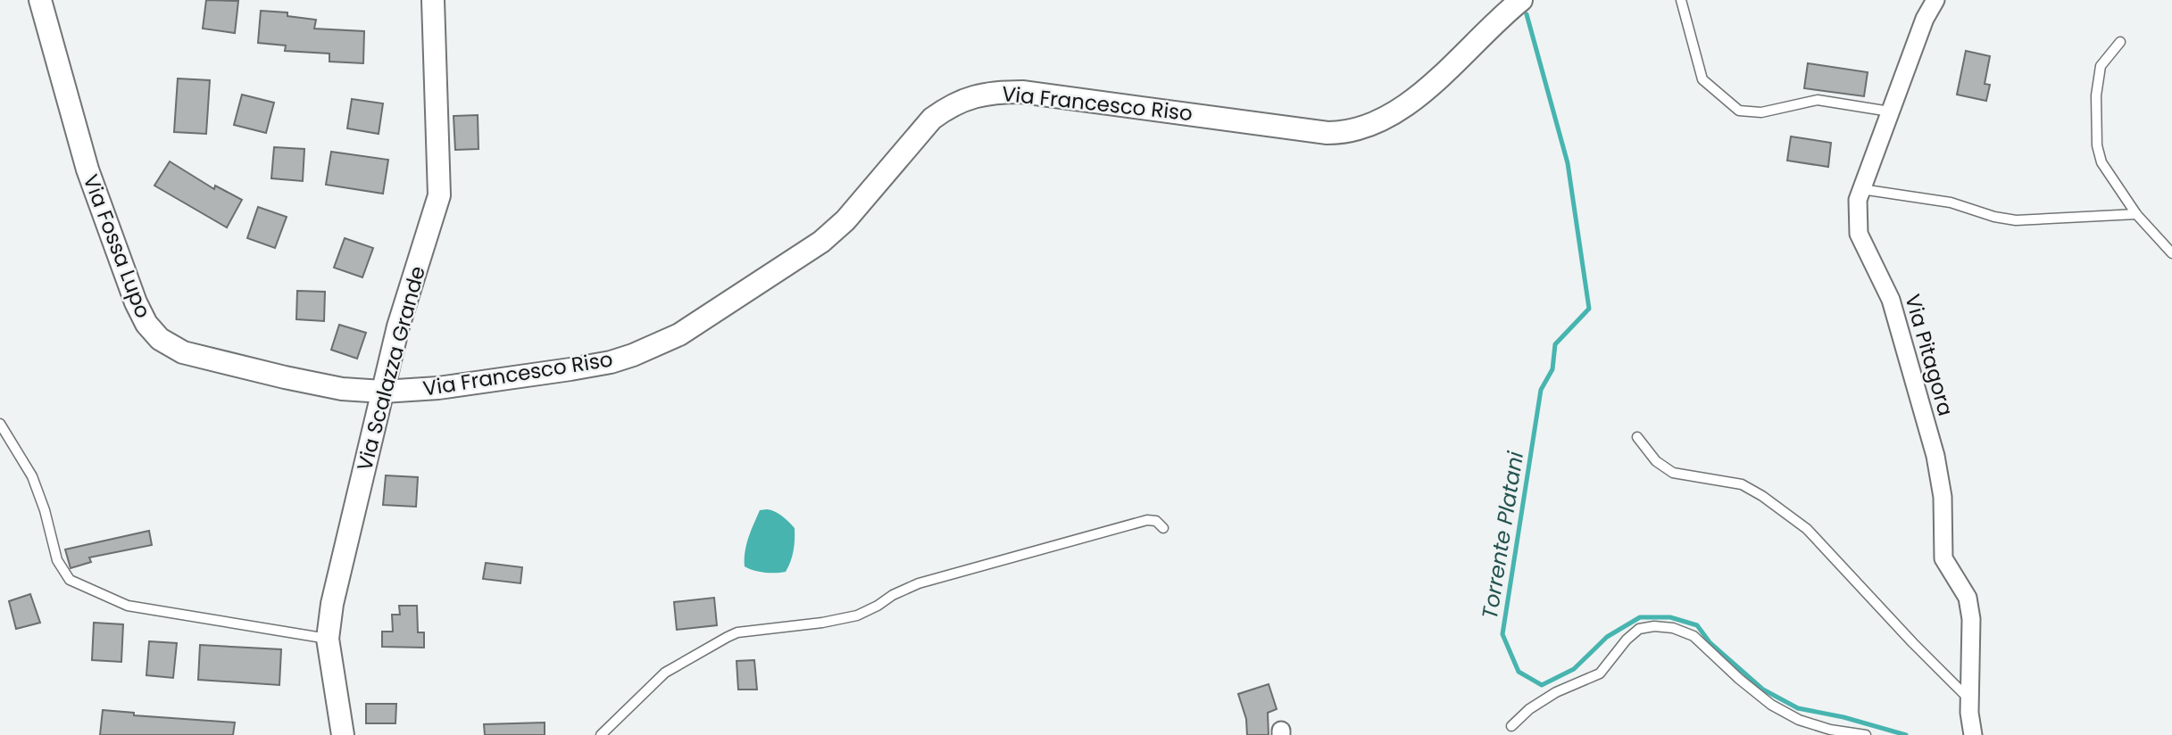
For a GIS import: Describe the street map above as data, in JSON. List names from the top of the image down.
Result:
{
  "streets": {
    "street": [
      "Via Francesco Riso",
      "Via Fossa Lupo",
      "Via Pitagora",
      "Via Scalazza Grande"
    ]
  },
  "crossings": [
    ["Via Francesco Riso", "Via Fossa Lupo"],
    ["Via Francesco Riso", "Via Scalazza Grande"],
    ["Via Fossa Lupo", "Via Scalazza Grande"]
  ],
  "water": ["Torrente Platani"]
}
